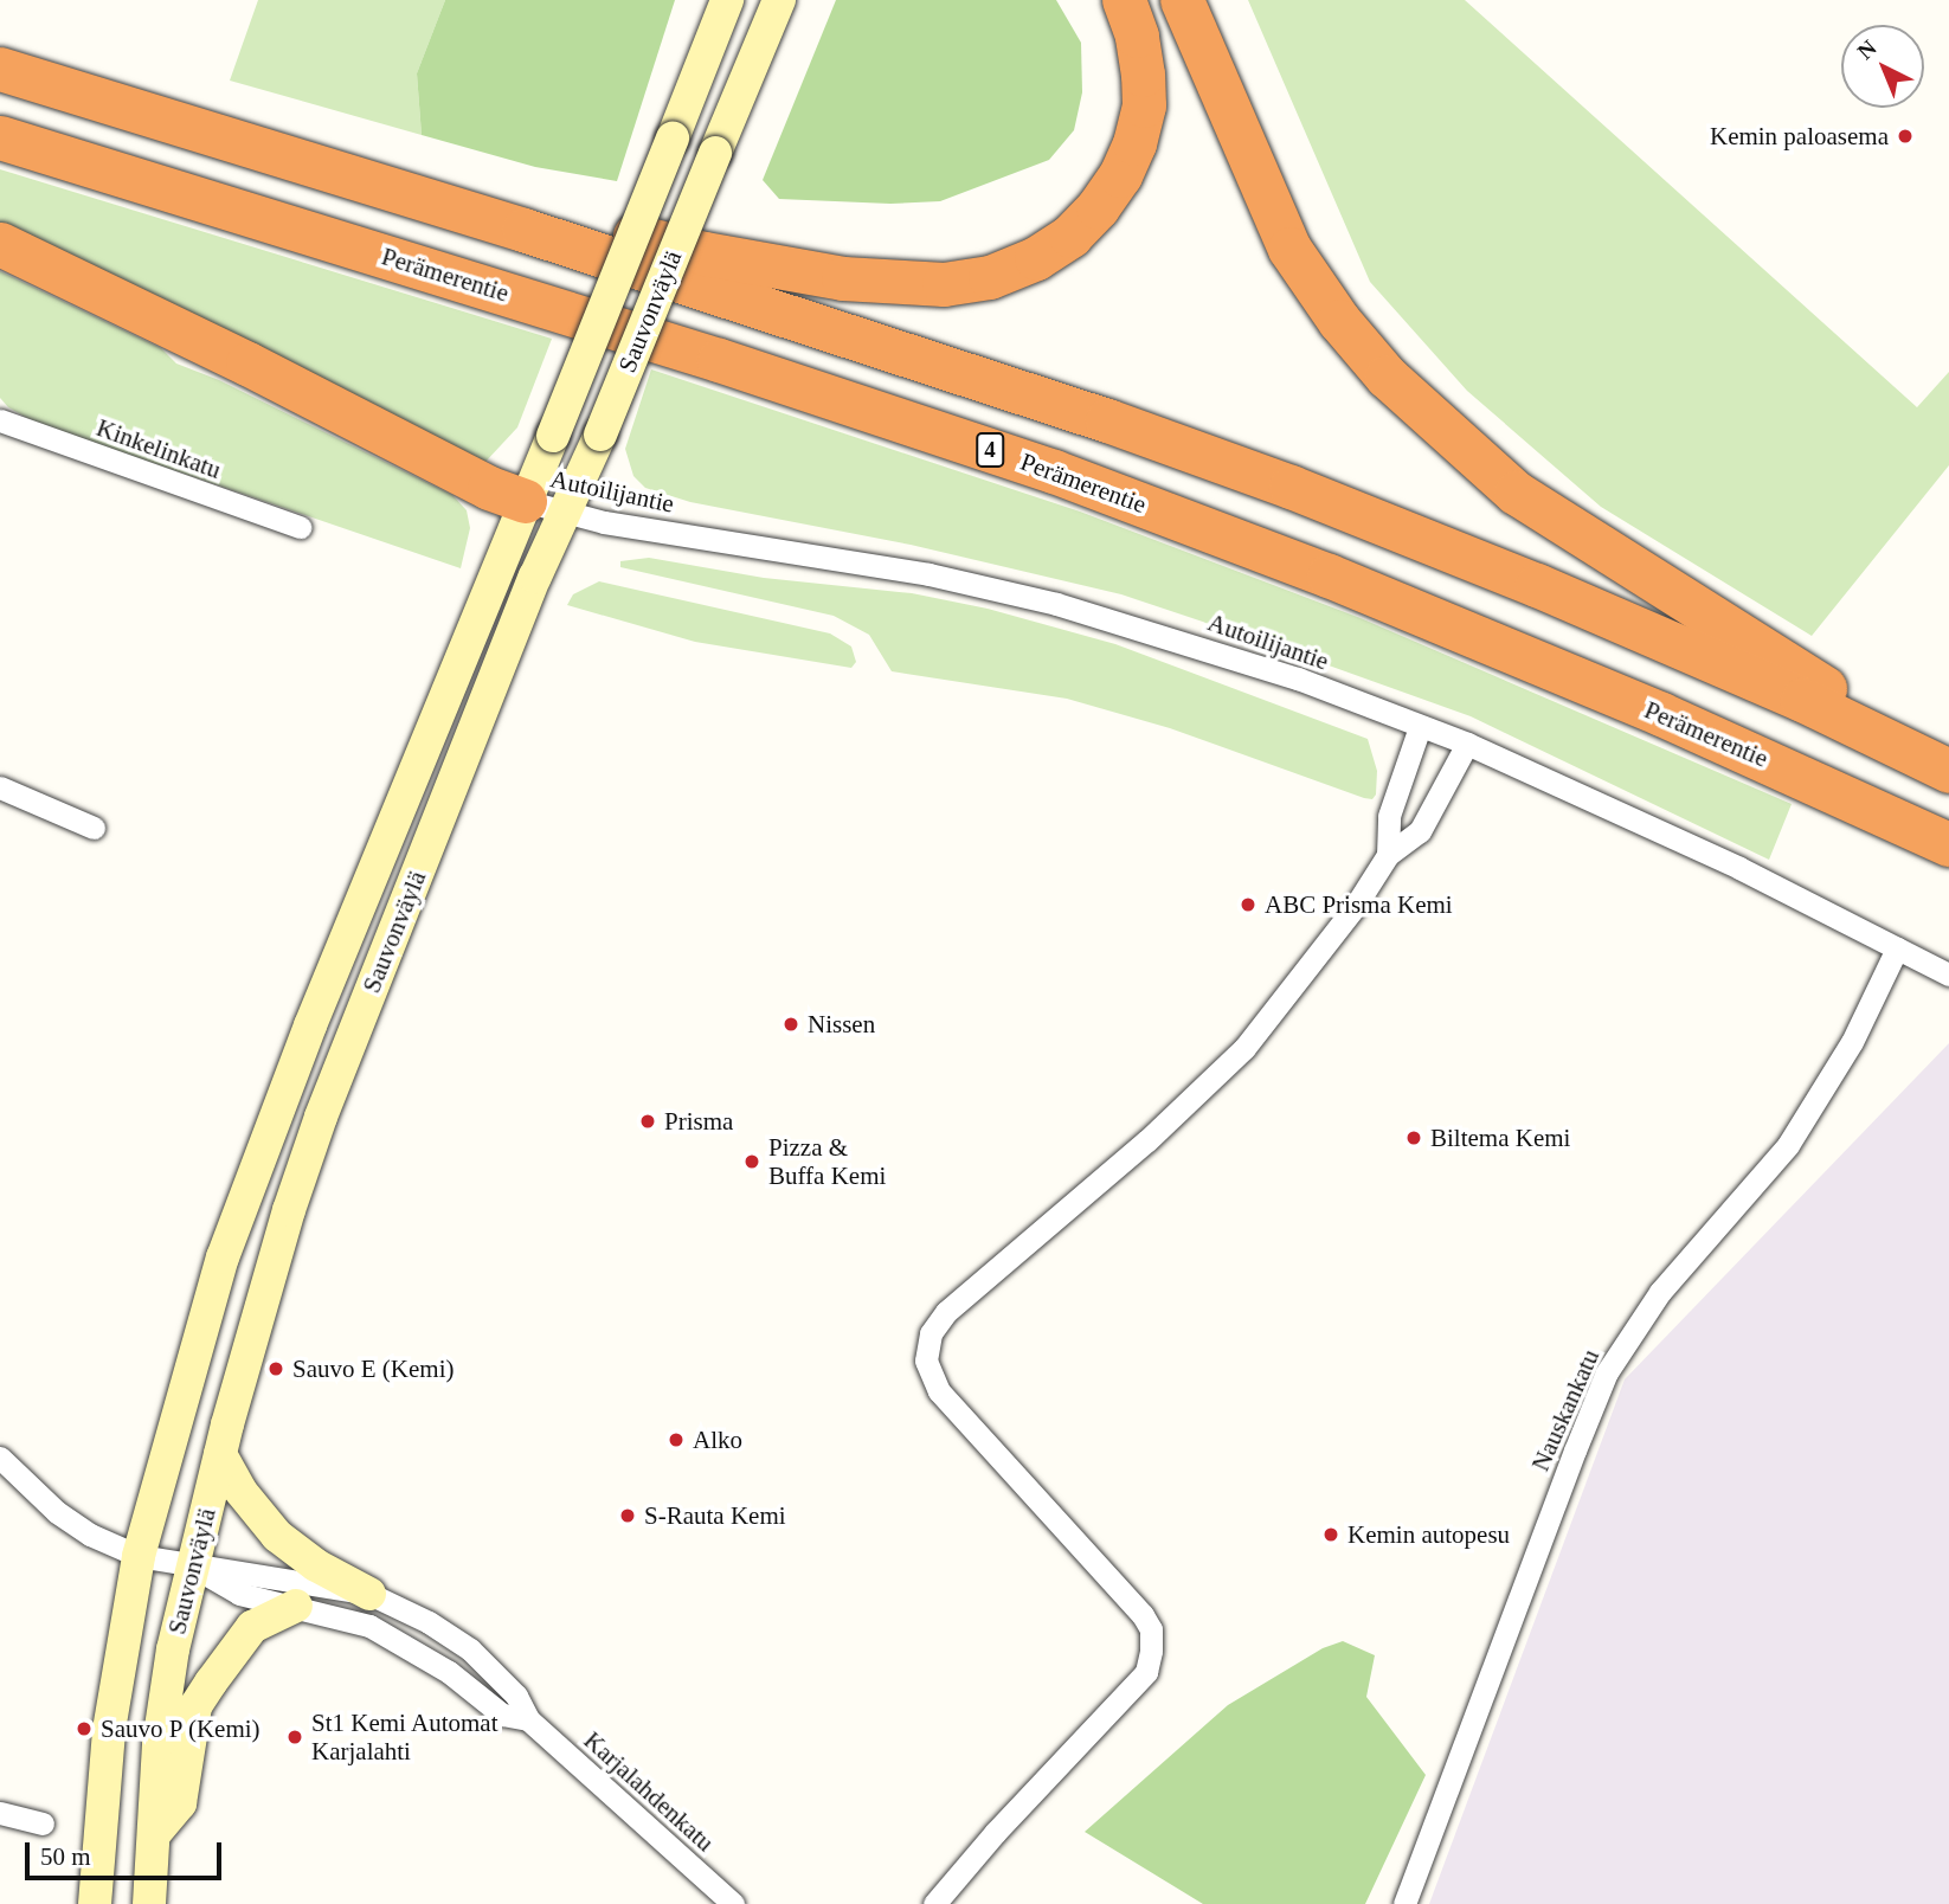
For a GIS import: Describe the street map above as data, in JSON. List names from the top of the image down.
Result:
{
  "streets": {
    "highway": ["Perämerentie", "4"],
    "main road": ["Sauvonväylä"],
    "street": [
      "Kinkelinkatu",
      "Autoilijantie",
      "Nauskankatu",
      "Karjalahdenkatu"
    ]
  },
  "crossings": [
    ["Sauvonväylä", "Autoilijantie"],
    ["Autoilijantie", "Nauskankatu"]
  ],
  "places": [
    "Kemin paloasema",
    "ABC Prisma Kemi",
    "Nissen",
    "Prisma",
    "Biltema Kemi",
    "Pizza & Buffa Kemi",
    "Sauvo E (Kemi)",
    "Alko",
    "S-Rauta Kemi",
    "Kemin autopesu",
    "Sauvo P (Kemi)",
    "St1 Kemi Automat Karjalahti"
  ],
  "scale_bar": "50 m",
  "north": "top left"
}
